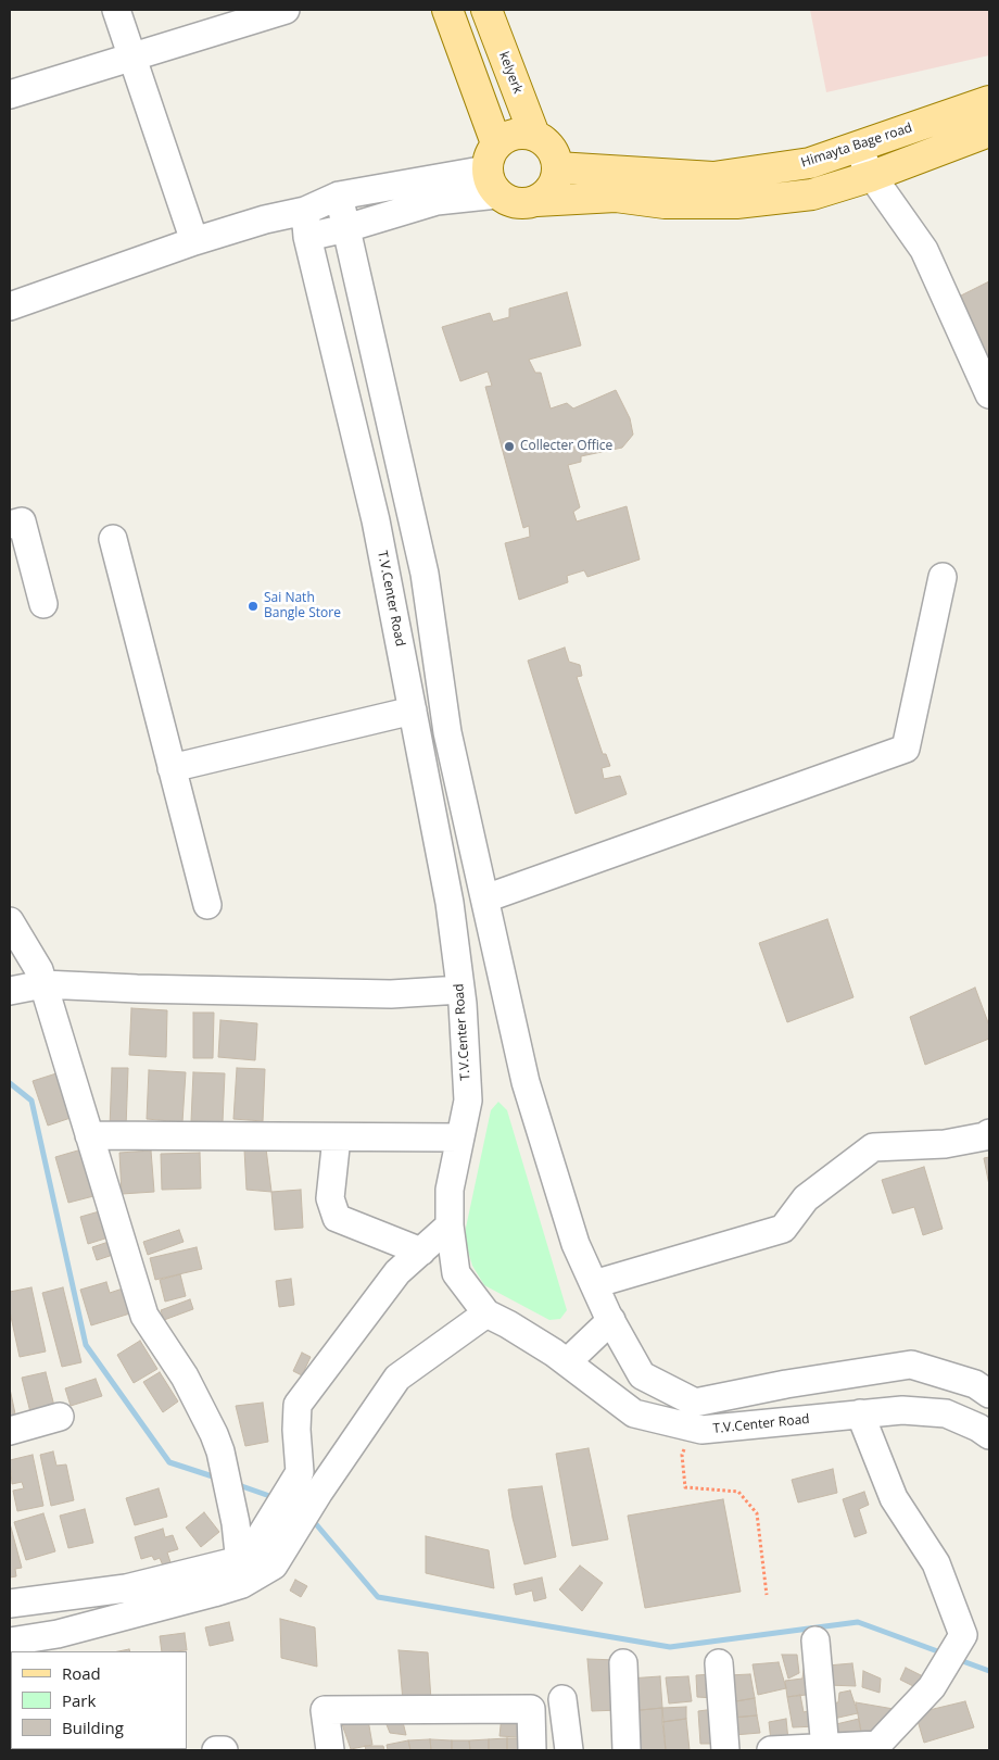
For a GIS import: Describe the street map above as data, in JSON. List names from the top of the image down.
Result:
{
  "streets": {
    "main road": ["kelyerk", "Himayta Bage road"],
    "street": ["T.V.Center Road"]
  },
  "crossings": [
    ["kelyerk", "Himayta Bage road"]
  ],
  "places": ["Collecter Office", "Sai Nath Bangle Store"],
  "legend": ["Road", "Park", "Building"]
}
